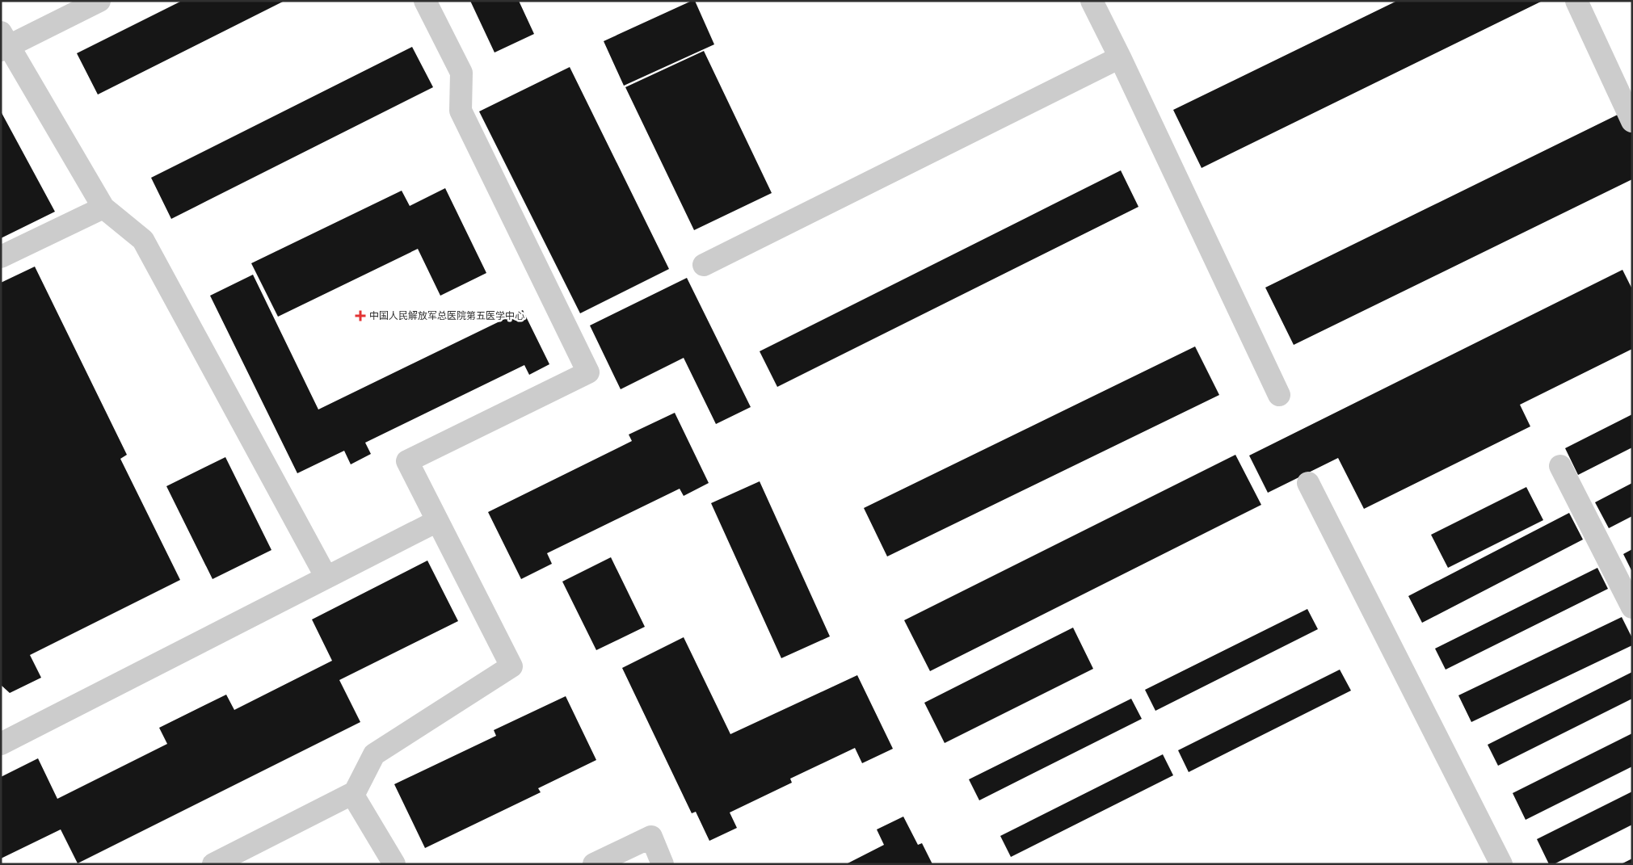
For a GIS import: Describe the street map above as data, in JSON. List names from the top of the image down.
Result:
{
  "places": {
    "health": ["中国人民解放军总医院第五医学中心"]
  }
}
